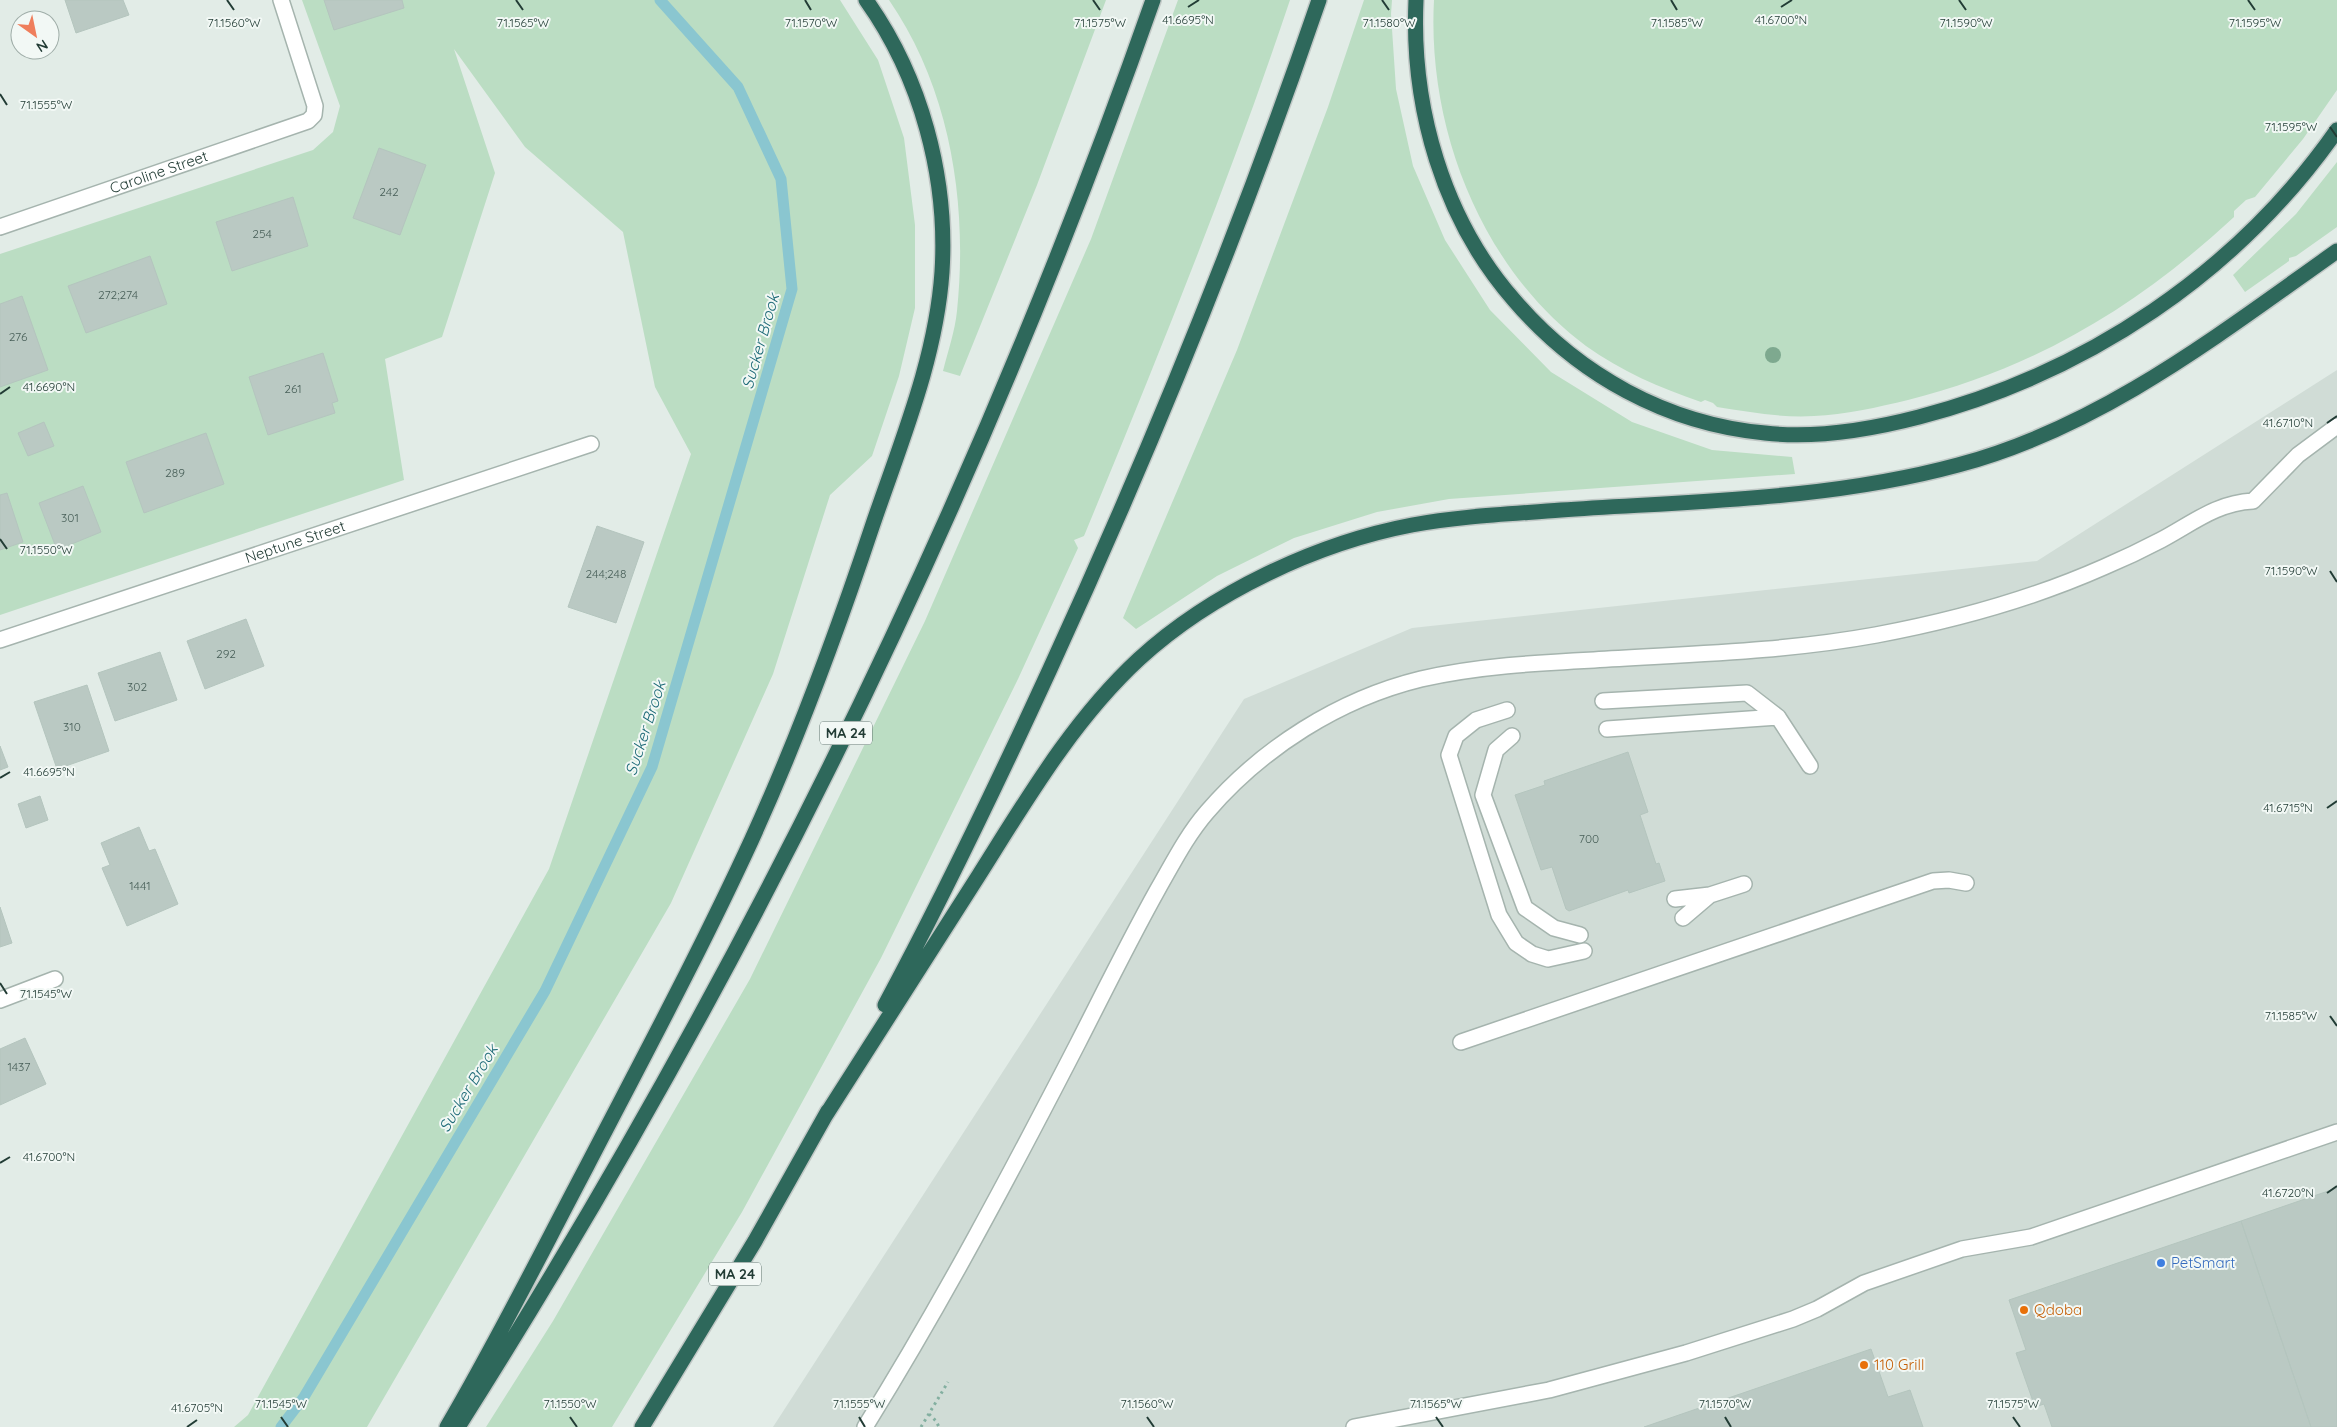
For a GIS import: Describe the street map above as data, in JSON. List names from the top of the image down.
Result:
{
  "streets": {
    "highway": ["MA 24"],
    "street": ["Caroline Street", "Neptune Street"]
  },
  "water": ["Sucker Brook"],
  "places": ["PetSmart", "Qdoba", "110 Grill"],
  "house_numbers": [
    "242",
    "254",
    "272;274",
    "276",
    "261",
    "289",
    "301",
    "244;248",
    "292",
    "302",
    "310",
    "700",
    "1441",
    "1437"
  ],
  "north": "bottom right",
  "coordinates": [
    "41.6695°N",
    "41.6700°N",
    "71.1560°W",
    "71.1565°W",
    "71.1570°W",
    "71.1575°W",
    "71.1580°W",
    "71.1585°W",
    "71.1590°W",
    "71.1595°W",
    "71.1555°W",
    "41.6690°N",
    "41.6710°N",
    "71.1550°W",
    "41.6715°N",
    "71.1545°W",
    "41.6720°N",
    "41.6705°N"
  ]
}
